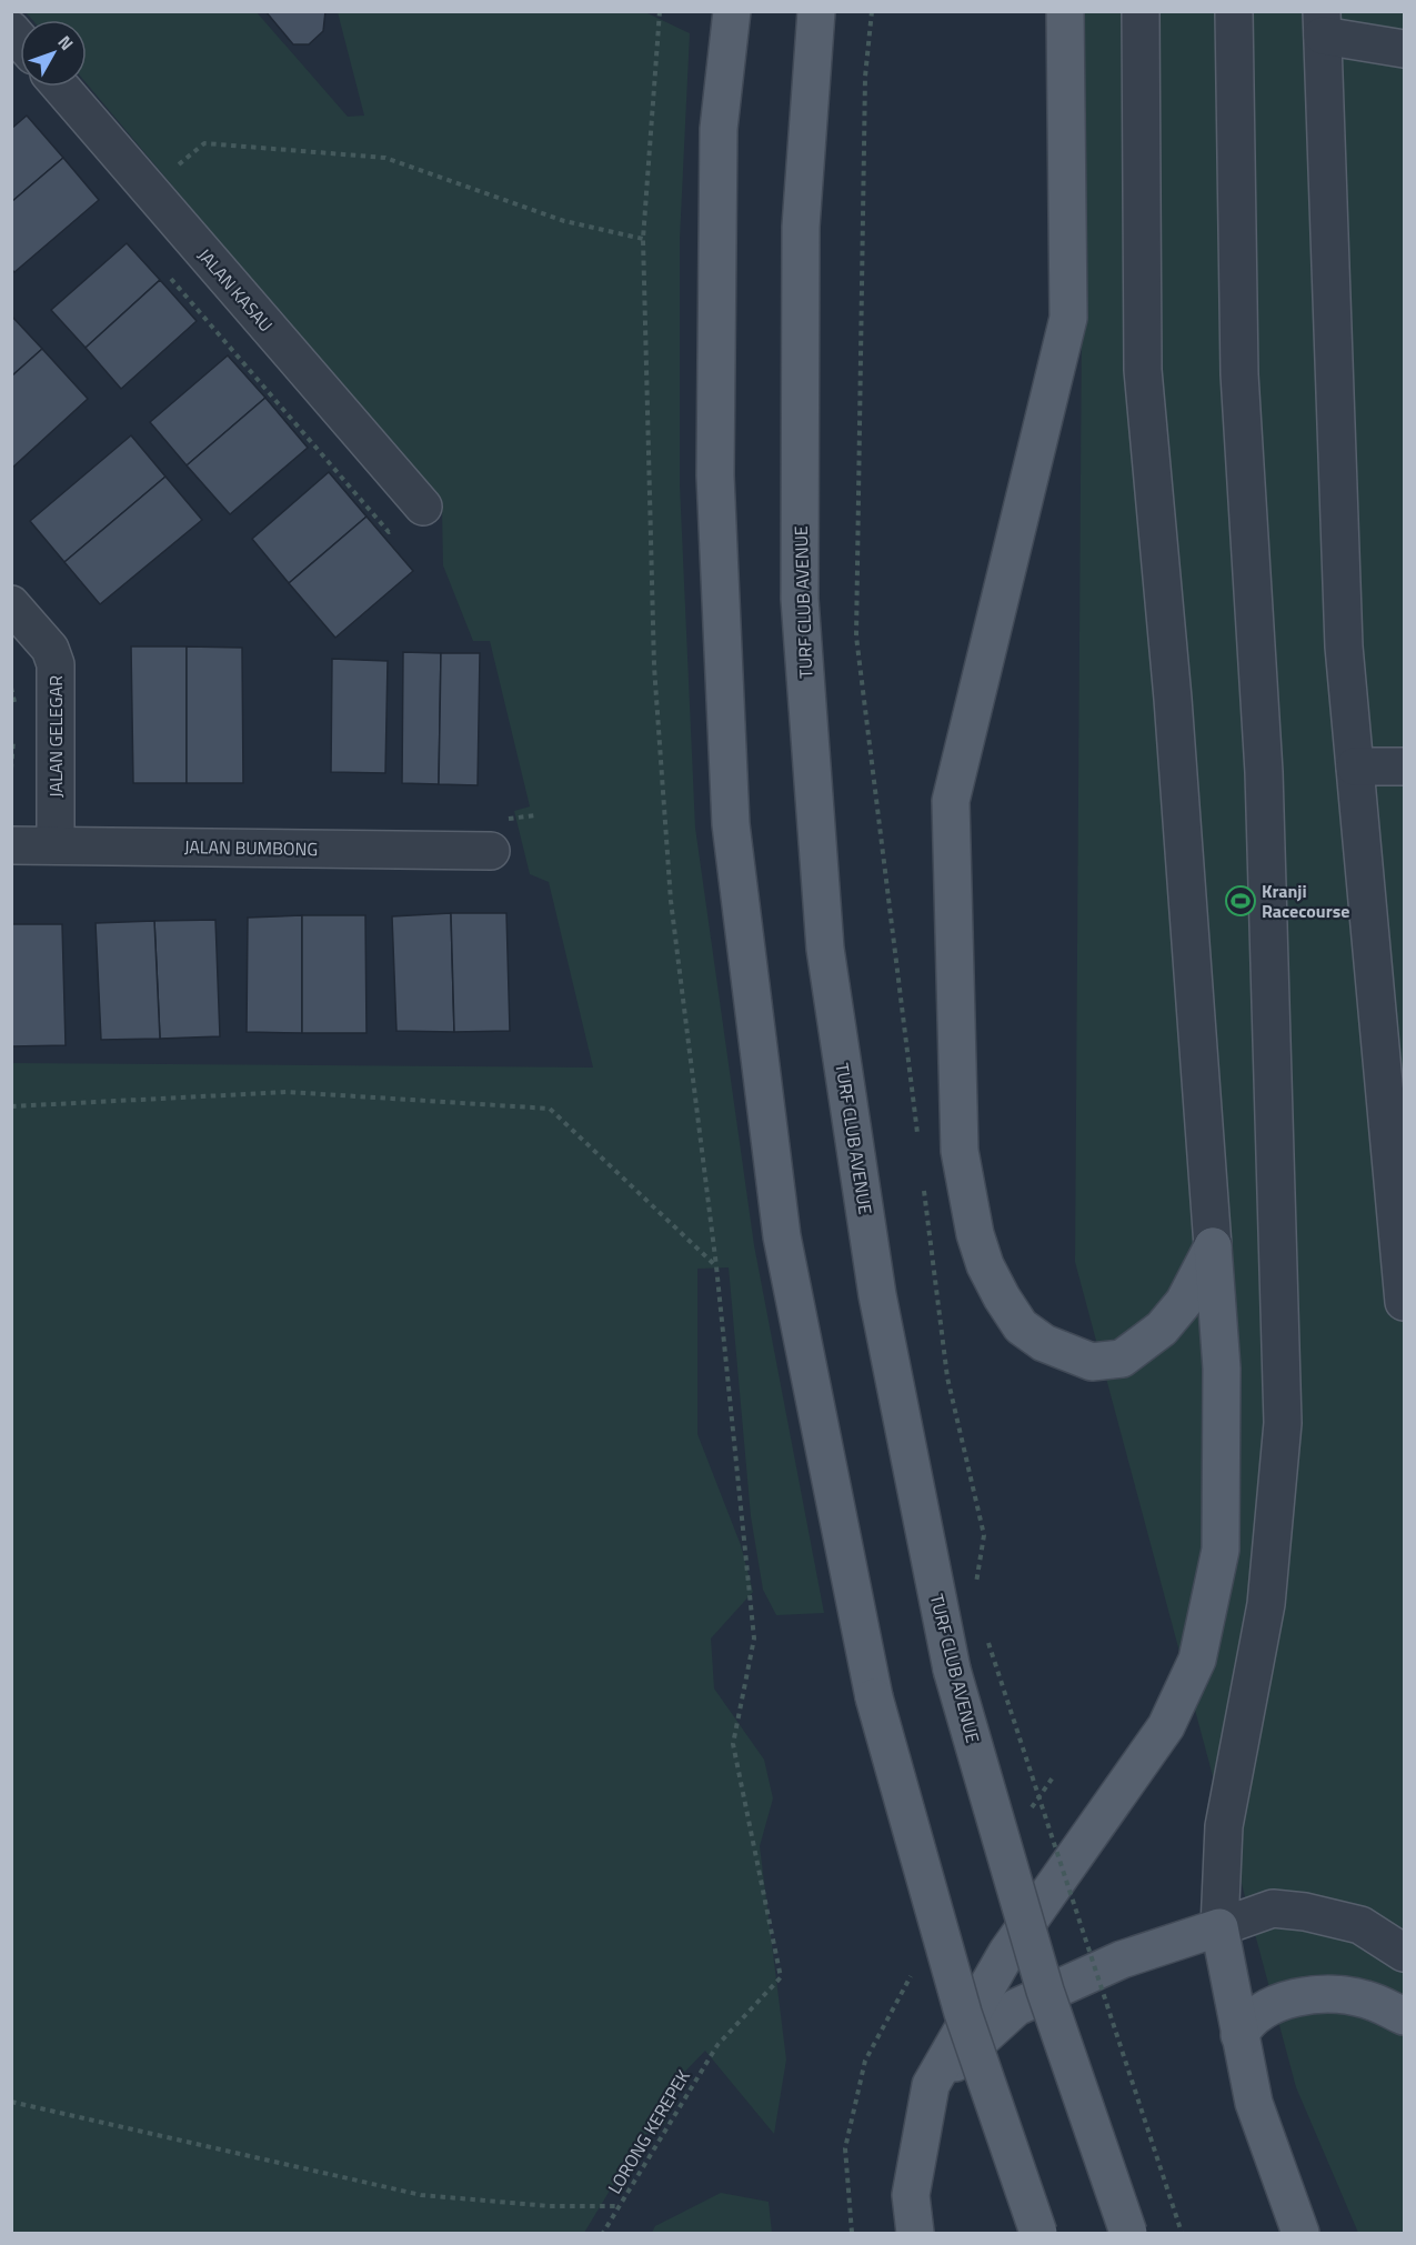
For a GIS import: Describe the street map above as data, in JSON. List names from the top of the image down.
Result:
{
  "streets": {
    "main road": ["TURF CLUB AVENUE"],
    "street": ["JALAN KASAU", "JALAN GELEGAR", "JALAN BUMBONG"],
    "path": ["LORONG KEREPEK"]
  },
  "crossings": [
    ["JALAN GELEGAR", "JALAN BUMBONG"]
  ],
  "places": {
    "sports": ["Kranji Racecourse"]
  },
  "north": "top right"
}
